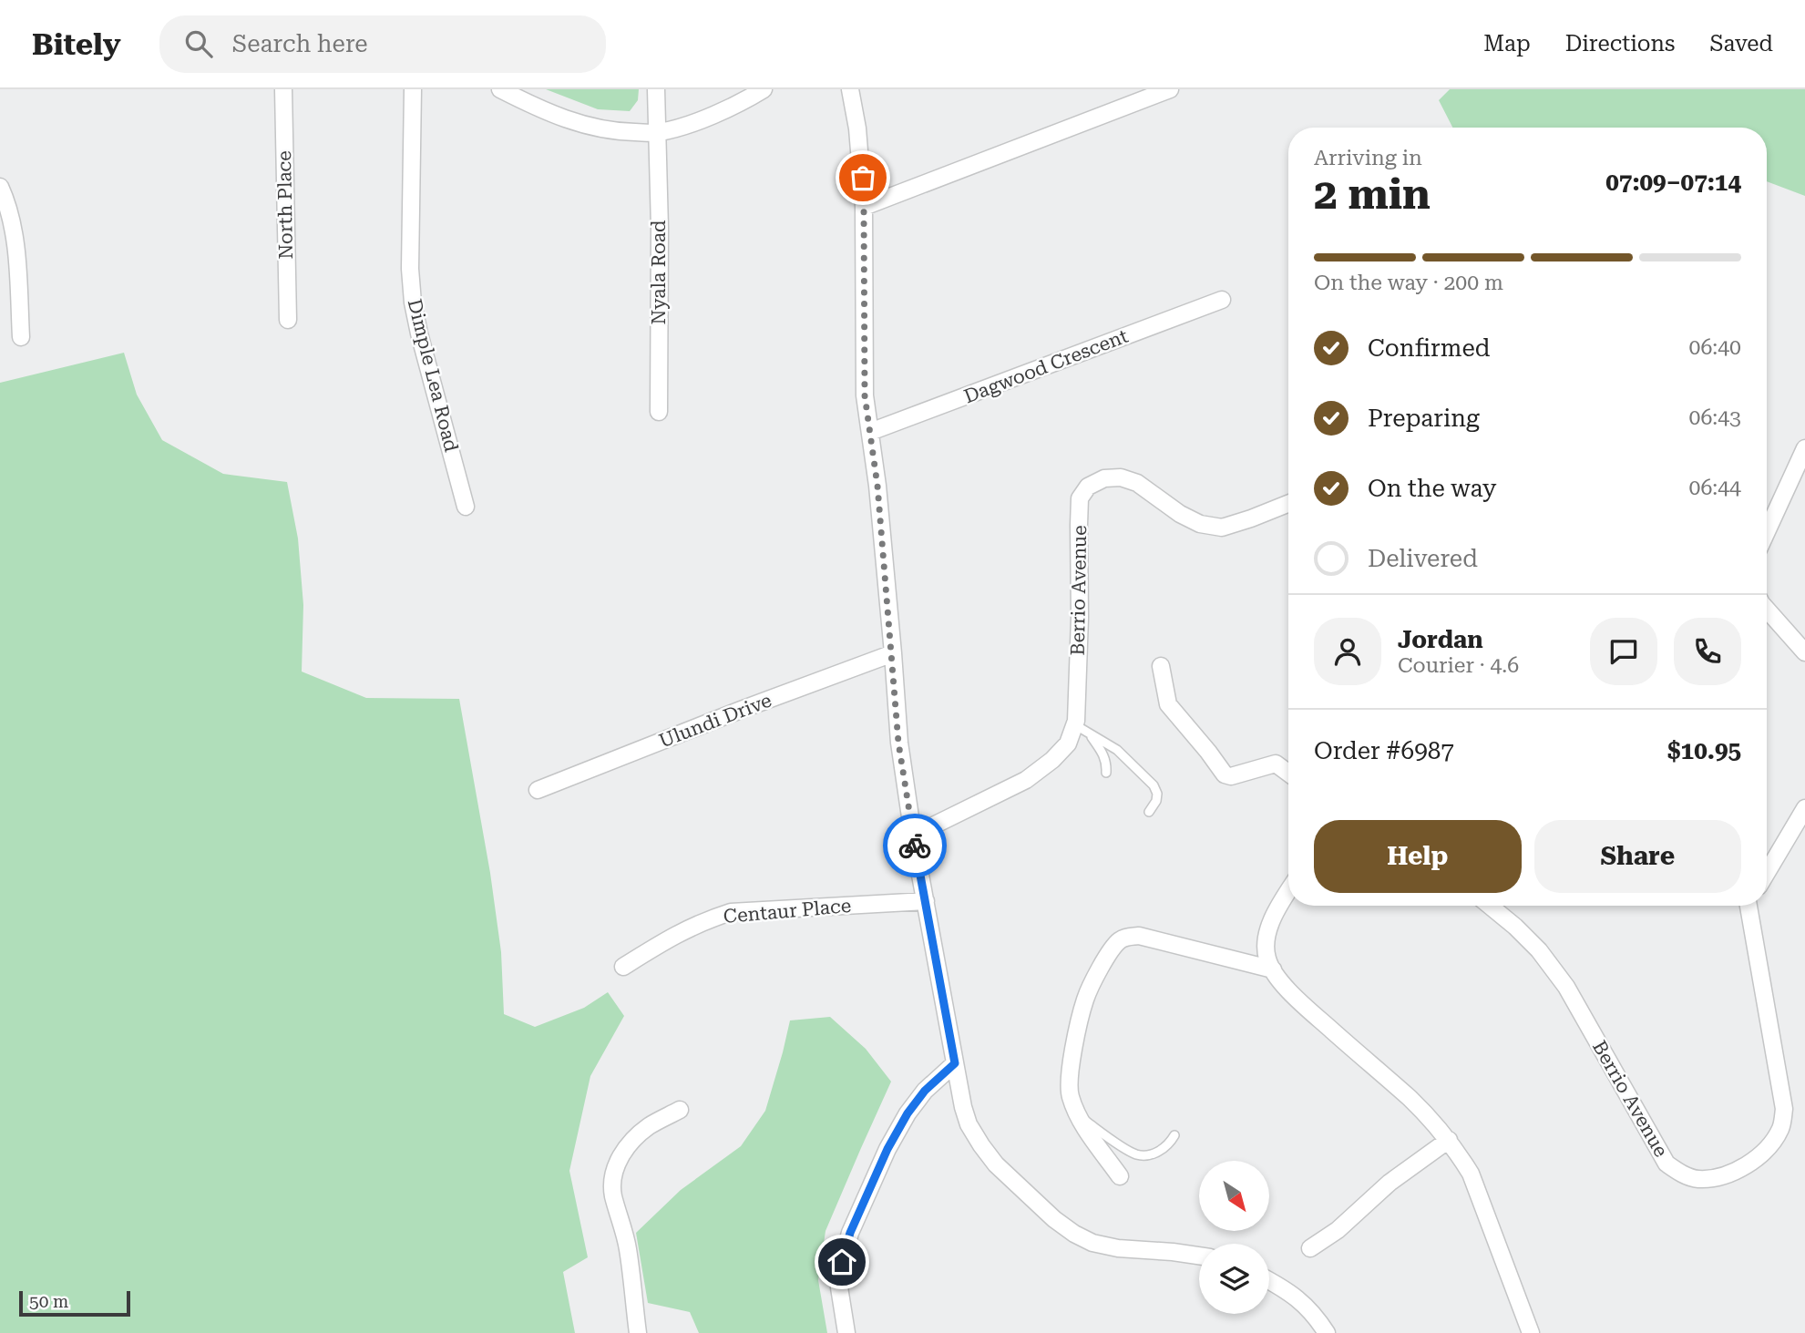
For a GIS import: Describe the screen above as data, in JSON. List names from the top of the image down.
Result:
{
  "streets": {
    "street": [
      "North Place",
      "Nyala Road",
      "Dagwood Crescent",
      "Dimple Lea Road",
      "Berrio Avenue",
      "Ulundi Drive",
      "Centaur Place"
    ]
  },
  "scale_bar": "50 m",
  "north": "bottom right",
  "page": {
    "header": "Bitely",
    "search": "Search here",
    "nav": ["Map", "Directions", "Saved"],
    "heading": ["2 min", "Arriving in", "07:09–07:14"],
    "panel": [
      "Jordan",
      "Courier · 4.6",
      "Order #6987",
      "$10.95"
    ],
    "bar": "On the way · 200 m",
    "list": [
      ["Confirmed", "06:40"],
      ["Preparing", "06:43"],
      ["On the way", "06:44"],
      "Delivered"
    ],
    "buttons": ["Help", "Share"],
    "scale": "50 m"
  }
}
